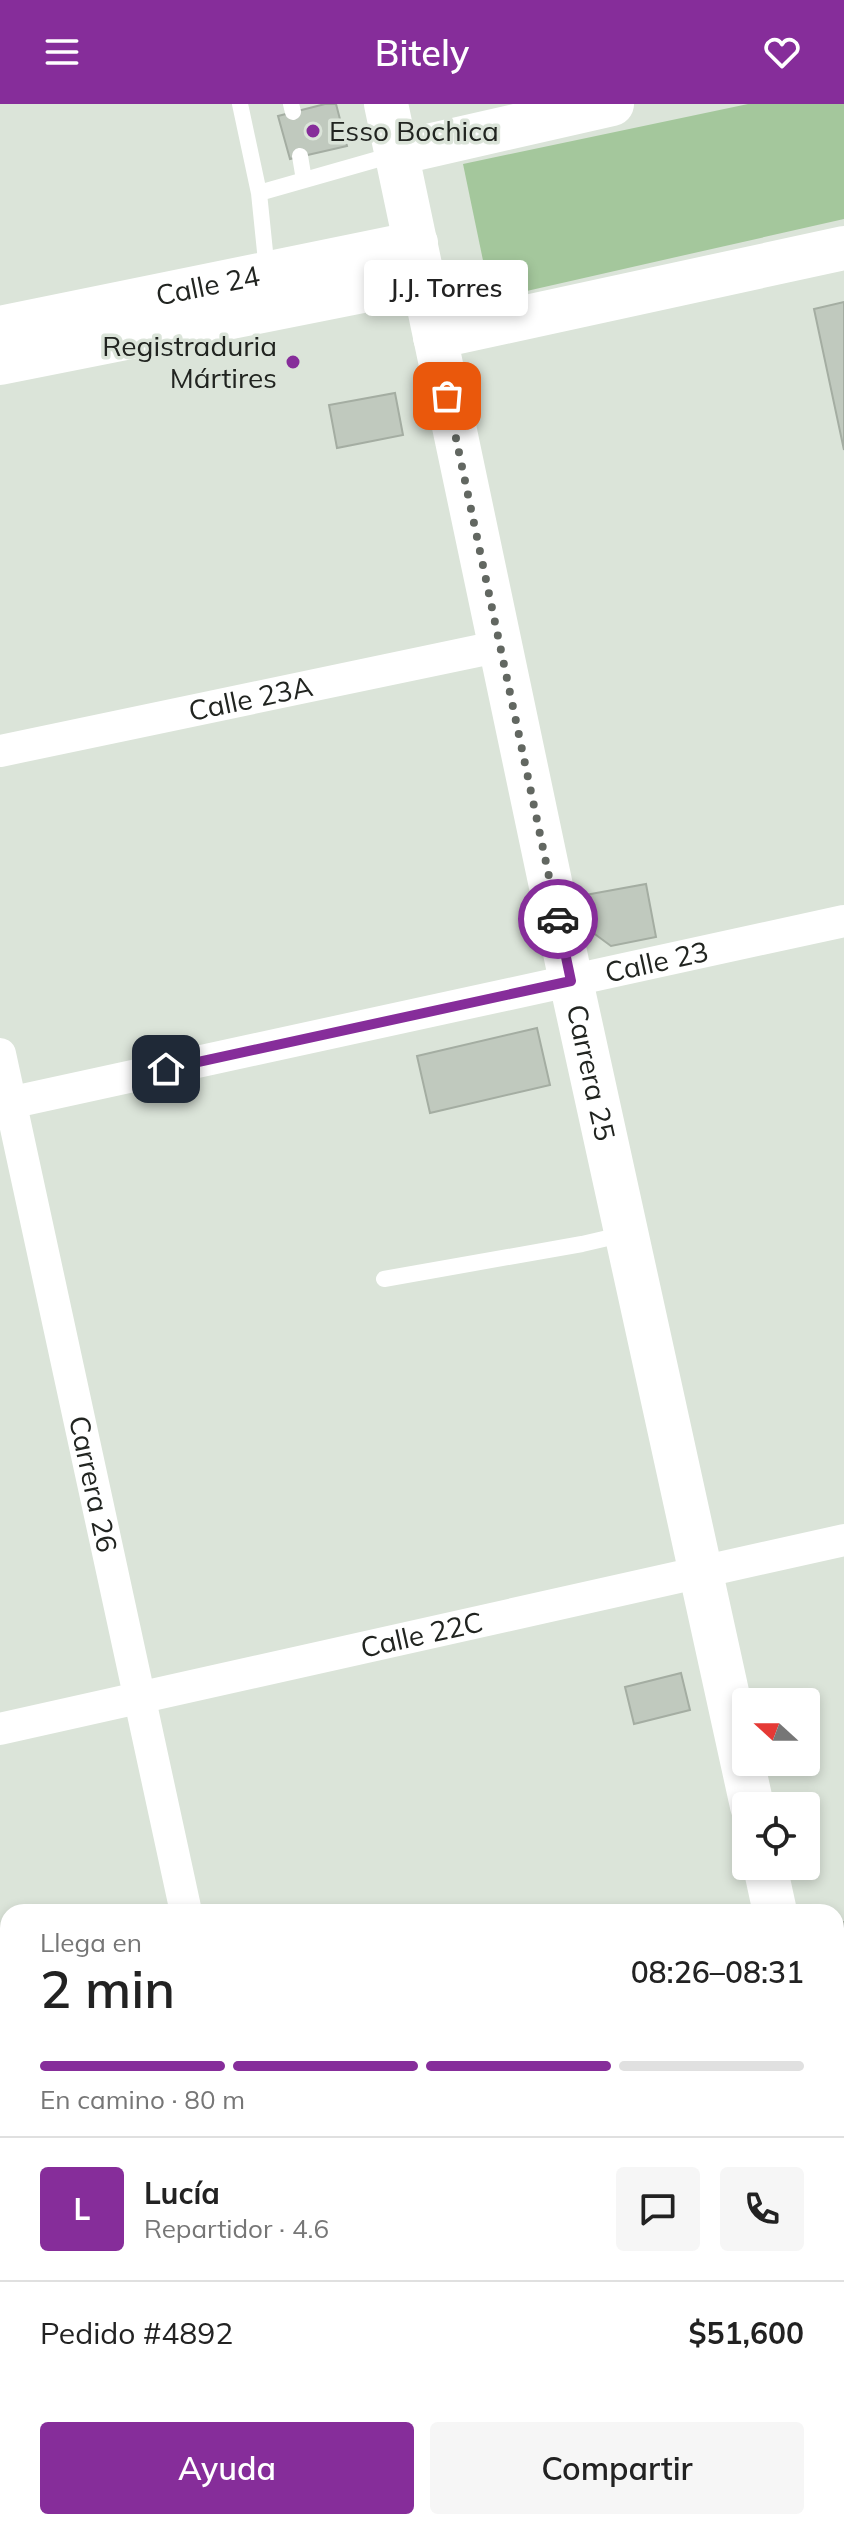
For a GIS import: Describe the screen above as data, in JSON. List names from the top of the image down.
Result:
{
  "streets": {
    "street": [
      "Calle 24",
      "Calle 23A",
      "Calle 23",
      "Carrera 25",
      "Carrera 26",
      "Calle 22C"
    ]
  },
  "crossings": [
    ["Calle 24", "Carrera 25"],
    ["Calle 23A", "Carrera 25"],
    ["Calle 23", "Carrera 25"],
    ["Calle 23", "Carrera 26"],
    ["Carrera 25", "Calle 22C"],
    ["Carrera 26", "Calle 22C"]
  ],
  "places": ["Esso Bochica", "Registraduria Mártires", "J.J. Torres"],
  "north": "left",
  "page": {
    "header": "Bitely",
    "bubble": "J.J. Torres",
    "heading": ["2 min", "Llega en", "08:26–08:31"],
    "panel": [
      "Lucía",
      "Repartidor · 4.6",
      "Pedido #4892",
      "$51,600"
    ],
    "bar": "En camino · 80 m",
    "round": "L",
    "buttons": ["Ayuda", "Compartir"]
  }
}
